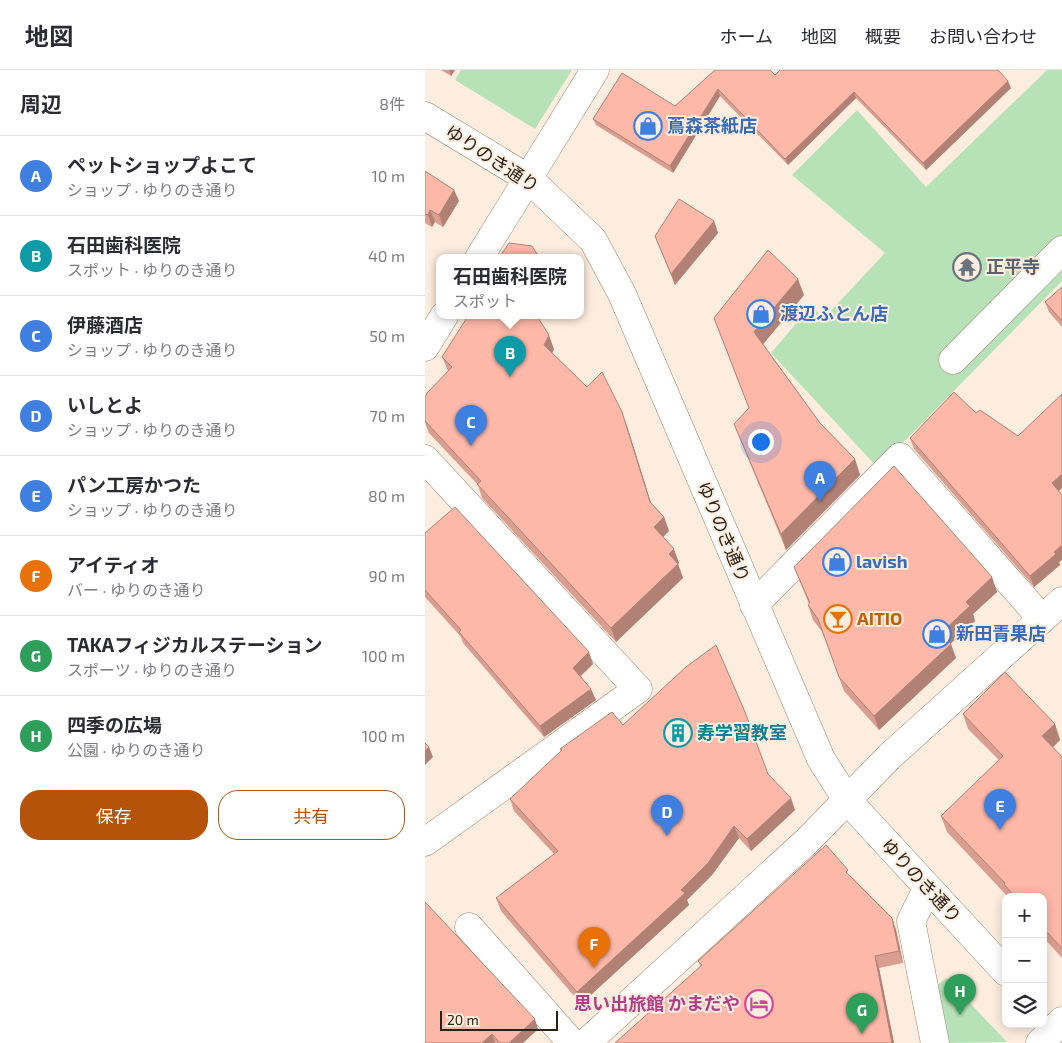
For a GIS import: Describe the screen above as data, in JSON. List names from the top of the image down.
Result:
{
  "streets": {
    "street": ["ゆりのき通り"]
  },
  "places": {
    "shop": [
      "蔦森茶紙店",
      "渡辺ふとん店",
      "lavish",
      "新田青果店"
    ],
    "temple": ["正平寺"],
    "bar": ["AITIO"],
    "building": ["寿学習教室"],
    "hotel": ["思い出旅館 かまだや"]
  },
  "scale_bar": "20 m",
  "page": {
    "header": "地図",
    "nav": [
      "ホーム",
      "地図",
      "概要",
      "お問い合わせ"
    ],
    "heading": ["周辺", "8件"],
    "list": [
      {
        "mark": "A",
        "name": "ペットショップよこて",
        "note": "ショップ · ゆりのき通り",
        "value": "10 m"
      },
      {
        "mark": "B",
        "name": "石田歯科医院",
        "note": "スポット · ゆりのき通り",
        "value": "40 m"
      },
      {
        "mark": "C",
        "name": "伊藤酒店",
        "note": "ショップ · ゆりのき通り",
        "value": "50 m"
      },
      {
        "mark": "D",
        "name": "いしとよ",
        "note": "ショップ · ゆりのき通り",
        "value": "70 m"
      },
      {
        "mark": "E",
        "name": "パン工房かつた",
        "note": "ショップ · ゆりのき通り",
        "value": "80 m"
      },
      {
        "mark": "F",
        "name": "アイティオ",
        "note": "バー · ゆりのき通り",
        "value": "90 m"
      },
      {
        "mark": "G",
        "name": "TAKAフィジカルステーション",
        "note": "スポーツ · ゆりのき通り",
        "value": "100 m"
      },
      {
        "mark": "H",
        "name": "四季の広場",
        "note": "公園 · ゆりのき通り",
        "value": "100 m"
      }
    ],
    "popup": ["石田歯科医院", "スポット"],
    "pins": [
      "B",
      "C",
      "A",
      "E",
      "D",
      "F",
      "H",
      "G"
    ],
    "buttons": ["保存", "共有"],
    "map_buttons": ["+", "−"],
    "scale": "20 m"
  }
}
